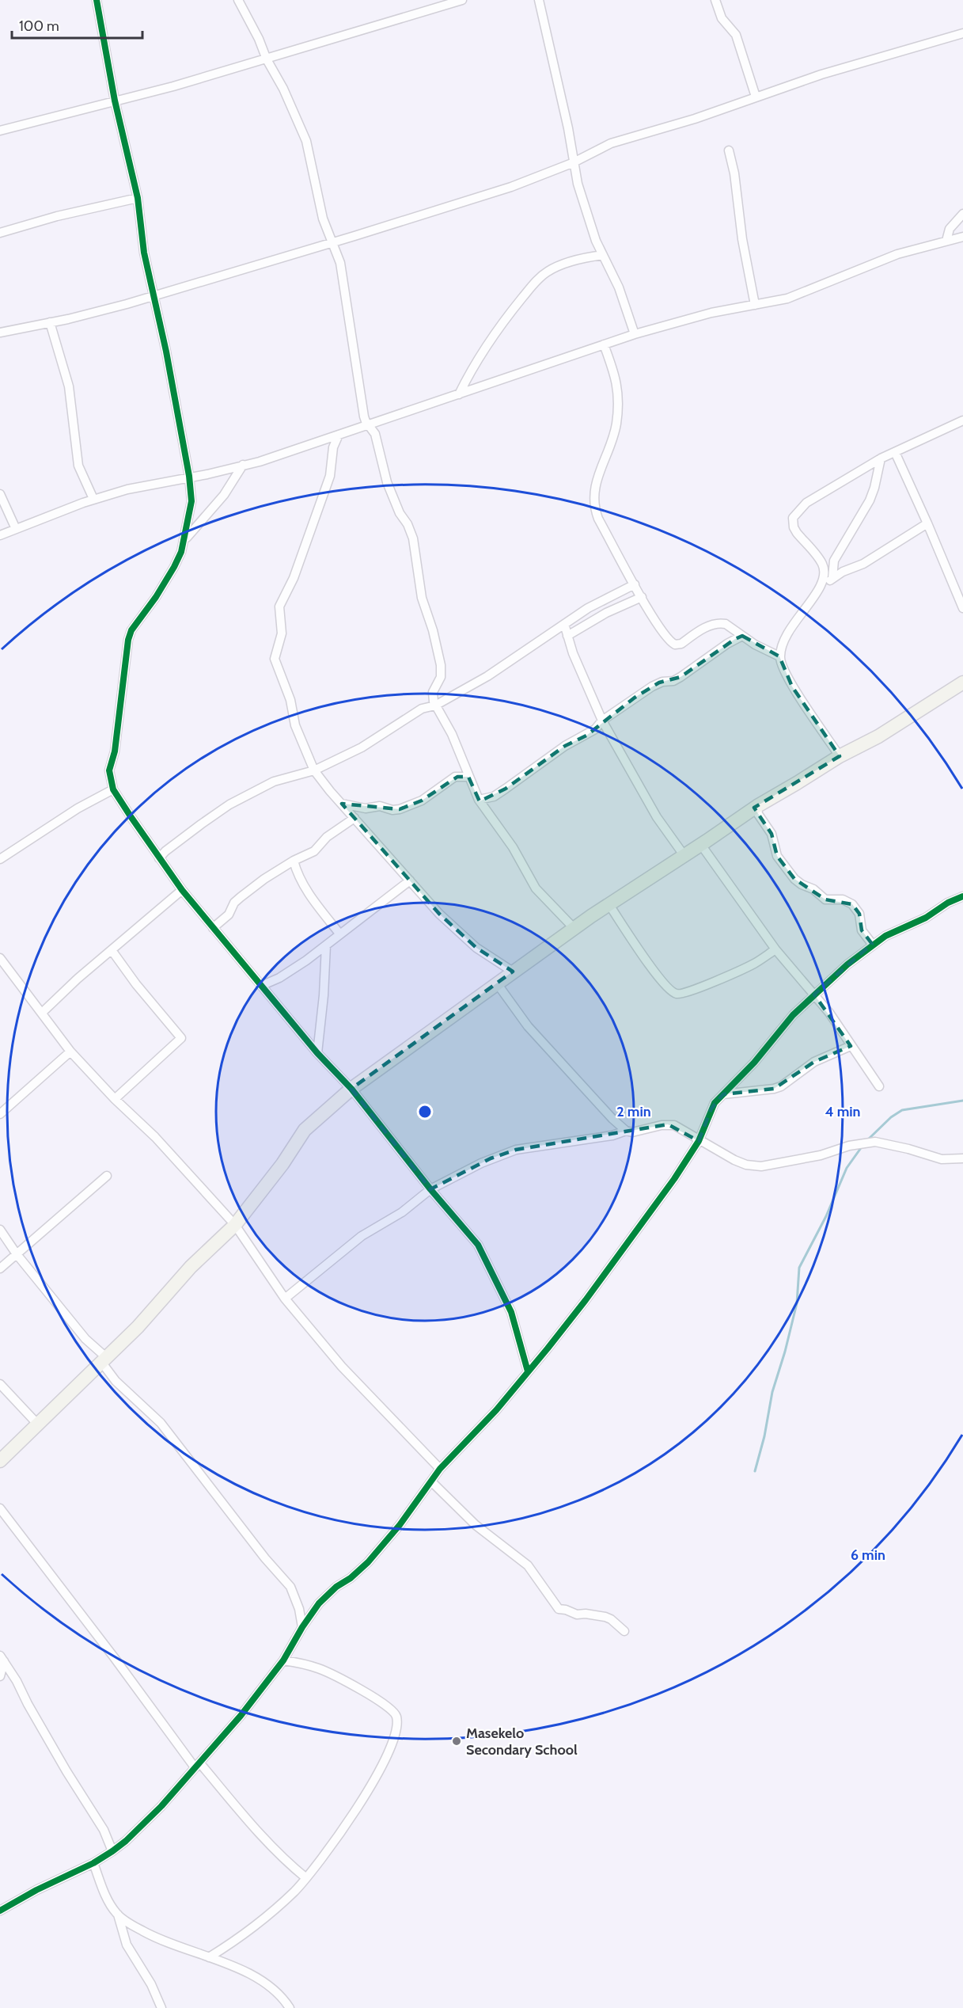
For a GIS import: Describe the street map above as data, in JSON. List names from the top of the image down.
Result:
{
  "places": ["Masekelo Secondary School"],
  "scale_bar": "100 m",
  "rings": ["2 min", "4 min", "6 min"]
}
